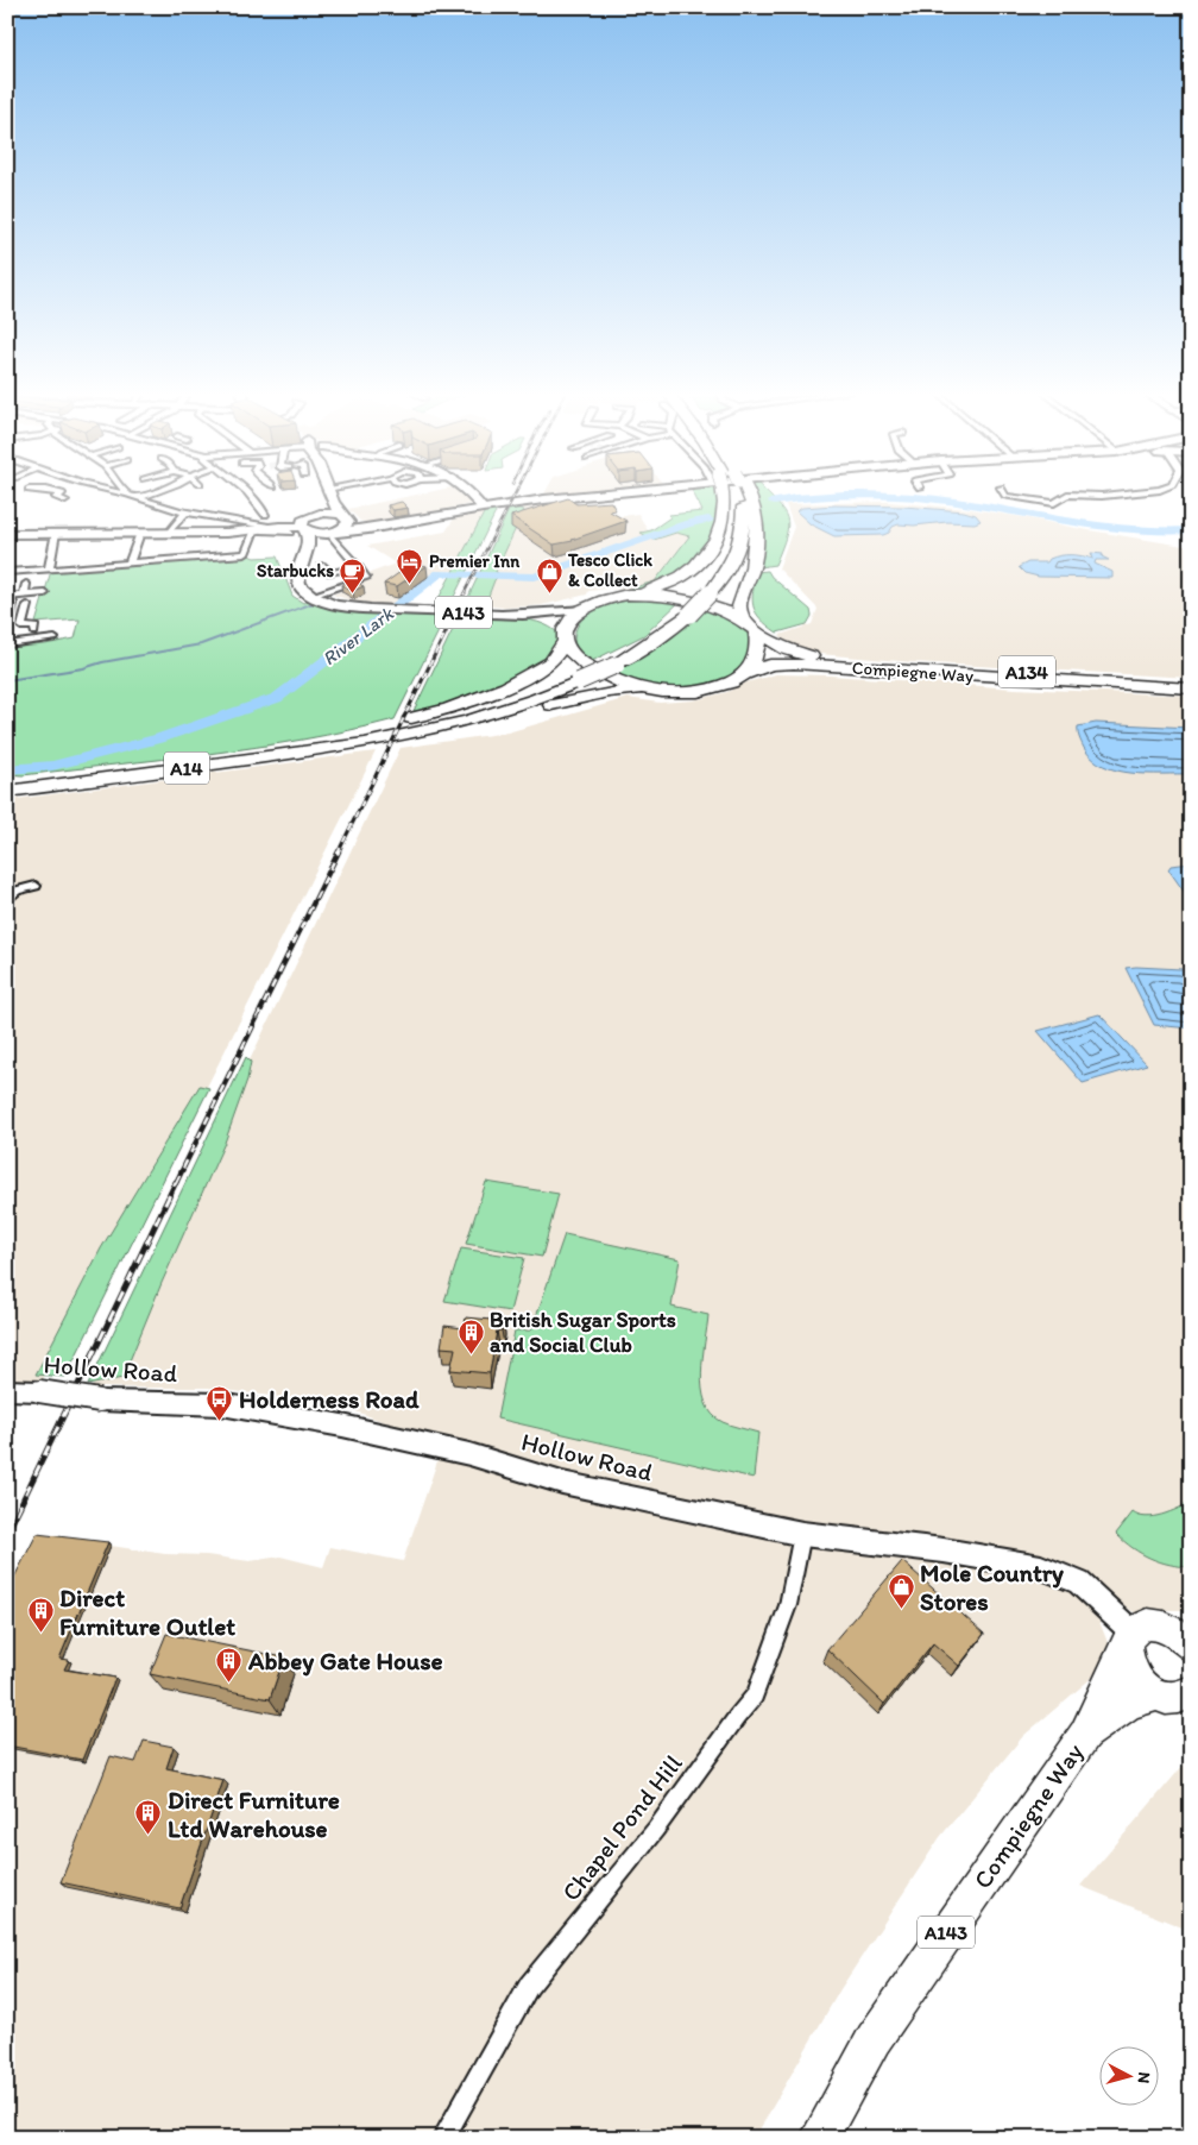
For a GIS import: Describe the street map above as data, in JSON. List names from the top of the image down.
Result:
{
  "streets": {
    "highway": [
      "A143",
      "Compiegne Way",
      "A134",
      "A14"
    ],
    "street": ["Hollow Road", "Chapel Pond Hill"]
  },
  "crossings": [
    ["A143", "Compiegne Way"],
    ["A143", "A14"],
    ["Compiegne Way", "A14"],
    ["Compiegne Way", "Hollow Road"],
    ["Hollow Road", "Chapel Pond Hill"]
  ],
  "water": ["River Lark"],
  "places": {
    "hotel": ["Premier Inn"],
    "cafe": ["Starbucks"],
    "shop": ["Tesco Click & Collect", "Mole Country Stores"],
    "building": [
      "British Sugar Sports and Social Club",
      "Direct Furniture Outlet",
      "Abbey Gate House",
      "Direct Furniture Ltd Warehouse"
    ],
    "bus stop": ["Holderness Road"]
  },
  "north": "right"
}
